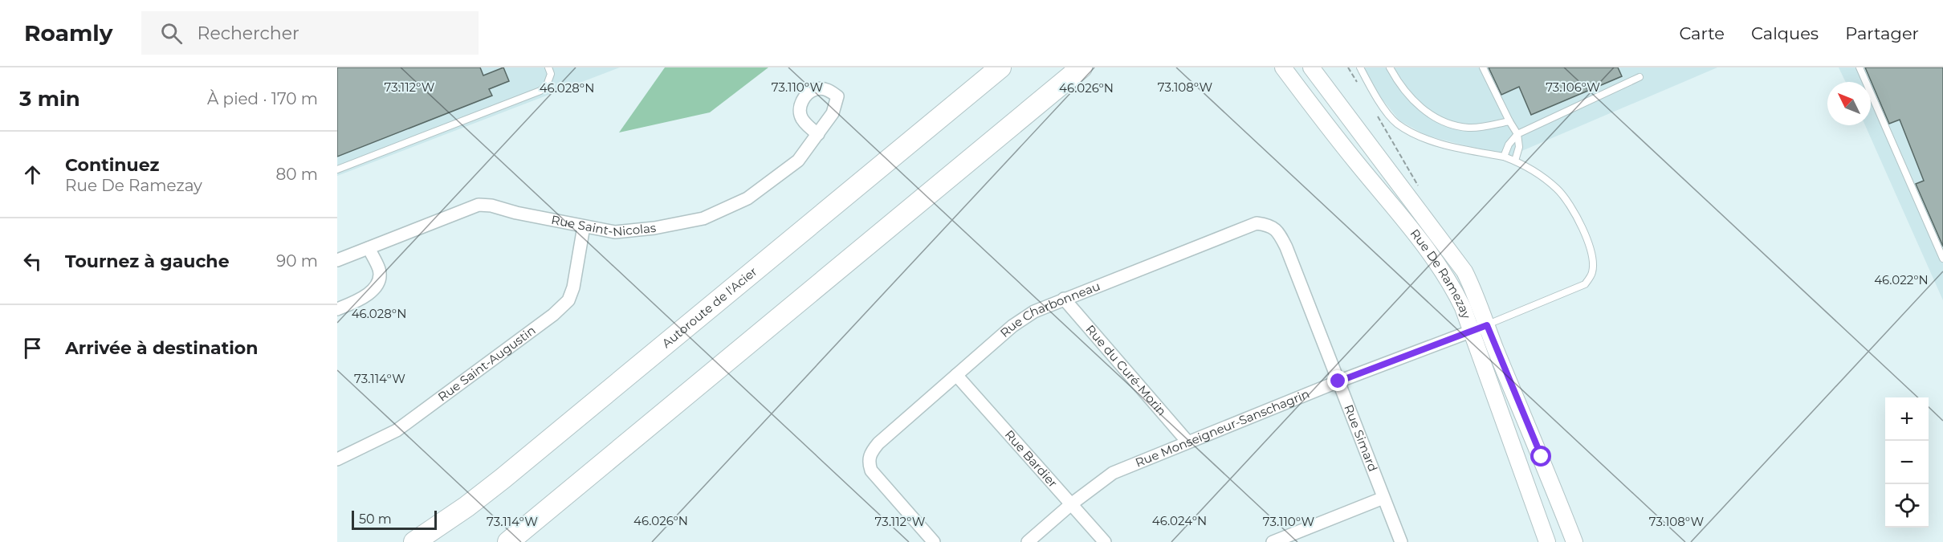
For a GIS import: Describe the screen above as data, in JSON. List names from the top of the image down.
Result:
{
  "streets": {
    "highway": ["Autoroute de l'Acier"],
    "street": [
      "Rue Saint-Nicolas",
      "Rue De Ramezay",
      "Rue Charbonneau",
      "Rue Saint-Augustin",
      "Rue du Curé-Morin",
      "Rue Monseigneur-Sanschagrin",
      "Rue Simard",
      "Rue Bardier"
    ]
  },
  "crossings": [
    ["Rue Saint-Nicolas", "Rue Saint-Augustin"],
    ["Rue De Ramezay", "Rue Monseigneur-Sanschagrin"],
    ["Rue Charbonneau", "Rue du Curé-Morin"],
    ["Rue Charbonneau", "Rue Simard"],
    ["Rue Charbonneau", "Rue Bardier"],
    ["Rue du Curé-Morin", "Rue Monseigneur-Sanschagrin"],
    ["Rue Monseigneur-Sanschagrin", "Rue Simard"],
    ["Rue Monseigneur-Sanschagrin", "Rue Bardier"]
  ],
  "scale_bar": "50 m",
  "north": "top left",
  "page": {
    "header": "Roamly",
    "search": "Rechercher",
    "nav": ["Carte", "Calques", "Partager"],
    "heading": ["3 min", "À pied · 170 m"],
    "list": [
      ["Continuez", "Rue De Ramezay", "80 m"],
      ["Tournez à gauche", "90 m"],
      "Arrivée à destination"
    ],
    "map_buttons": ["+", "−"],
    "scale": "50 m"
  },
  "coordinates": [
    "73.112°W",
    "73.110°W",
    "73.108°W",
    "73.106°W",
    "46.028°N",
    "46.026°N",
    "46.022°N",
    "73.114°W",
    "46.024°N"
  ]
}
